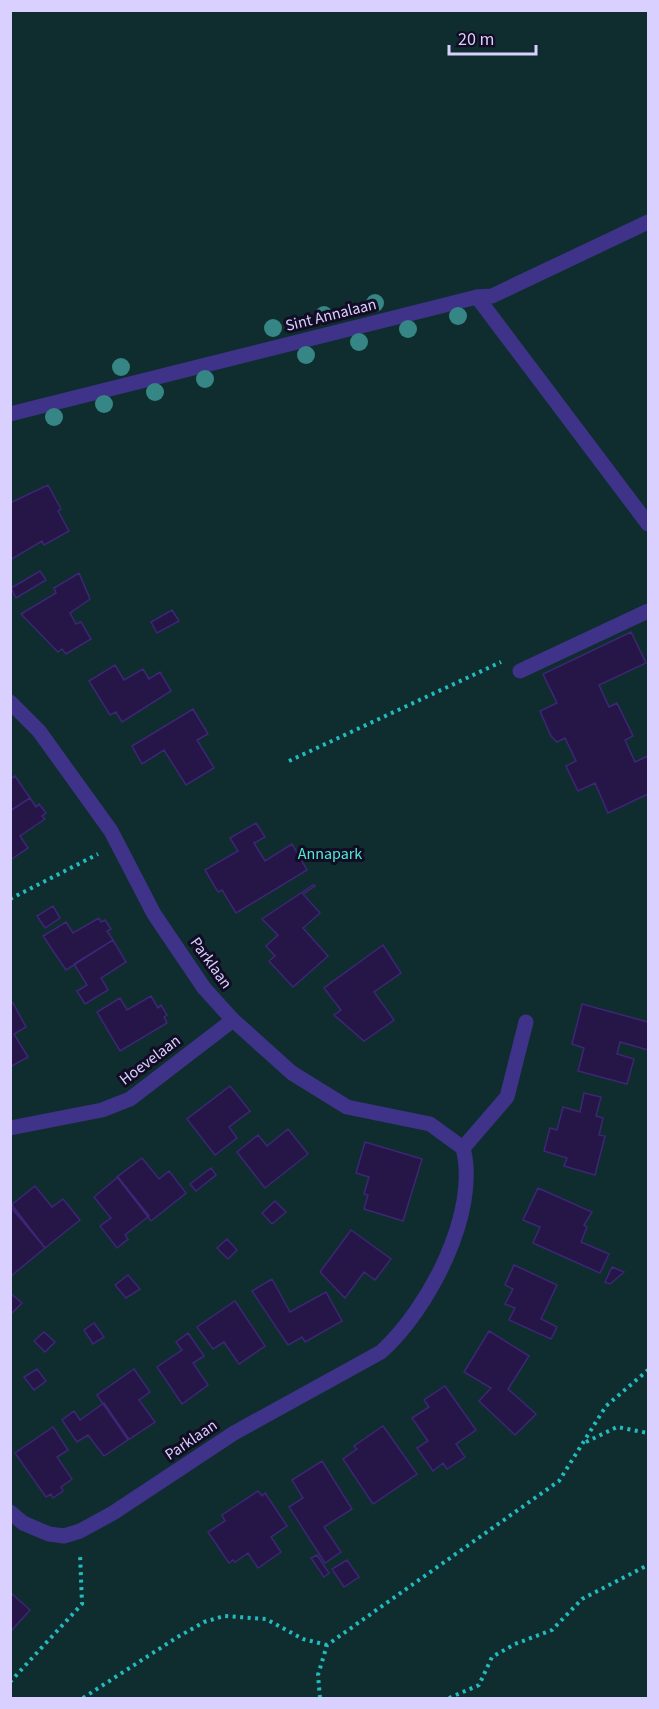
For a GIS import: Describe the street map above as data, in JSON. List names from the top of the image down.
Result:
{
  "streets": {
    "street": ["Sint Annalaan", "Parklaan", "Hoevelaan"]
  },
  "crossings": [
    ["Parklaan", "Hoevelaan"]
  ],
  "parks": ["Annapark"],
  "scale_bar": "20 m"
}
